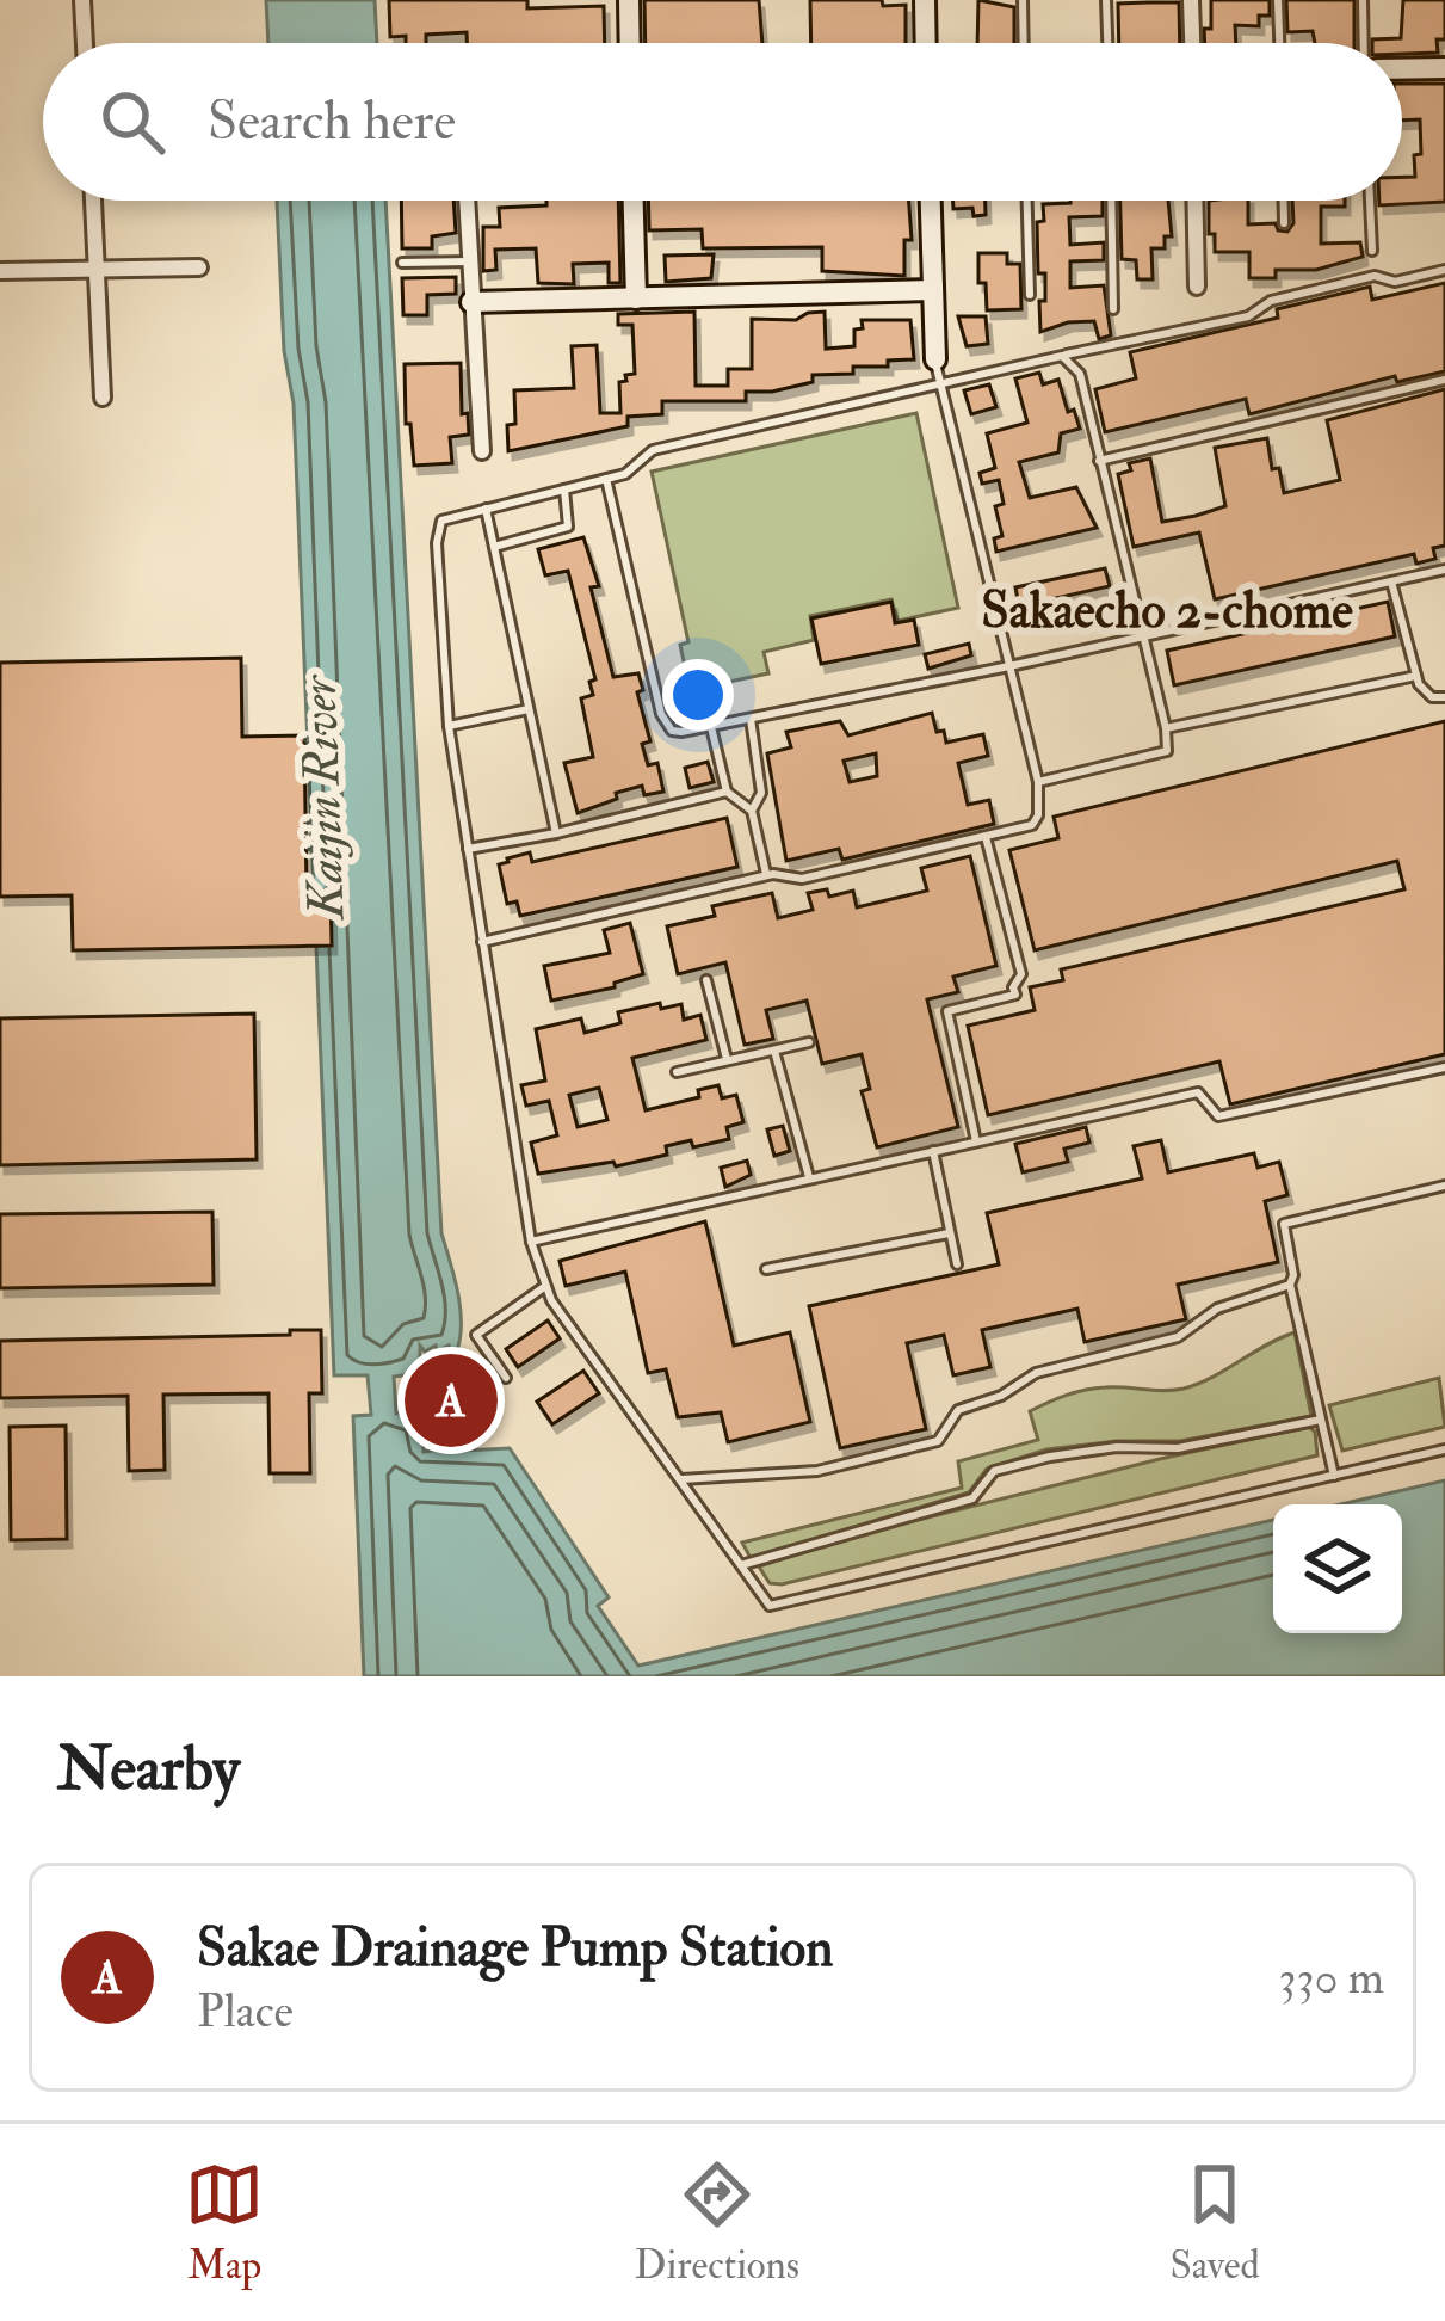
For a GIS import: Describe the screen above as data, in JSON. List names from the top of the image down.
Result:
{
  "districts": ["Sakaecho 2-chome"],
  "water": ["Kaijin River"],
  "page": {
    "search": "Search here",
    "pins": "A",
    "heading": "Nearby",
    "list": [
      {
        "mark": "A",
        "name": "Sakae Drainage Pump Station",
        "note": "Place",
        "value": "330 m"
      }
    ],
    "nav": ["Map", "Directions", "Saved"]
  }
}
